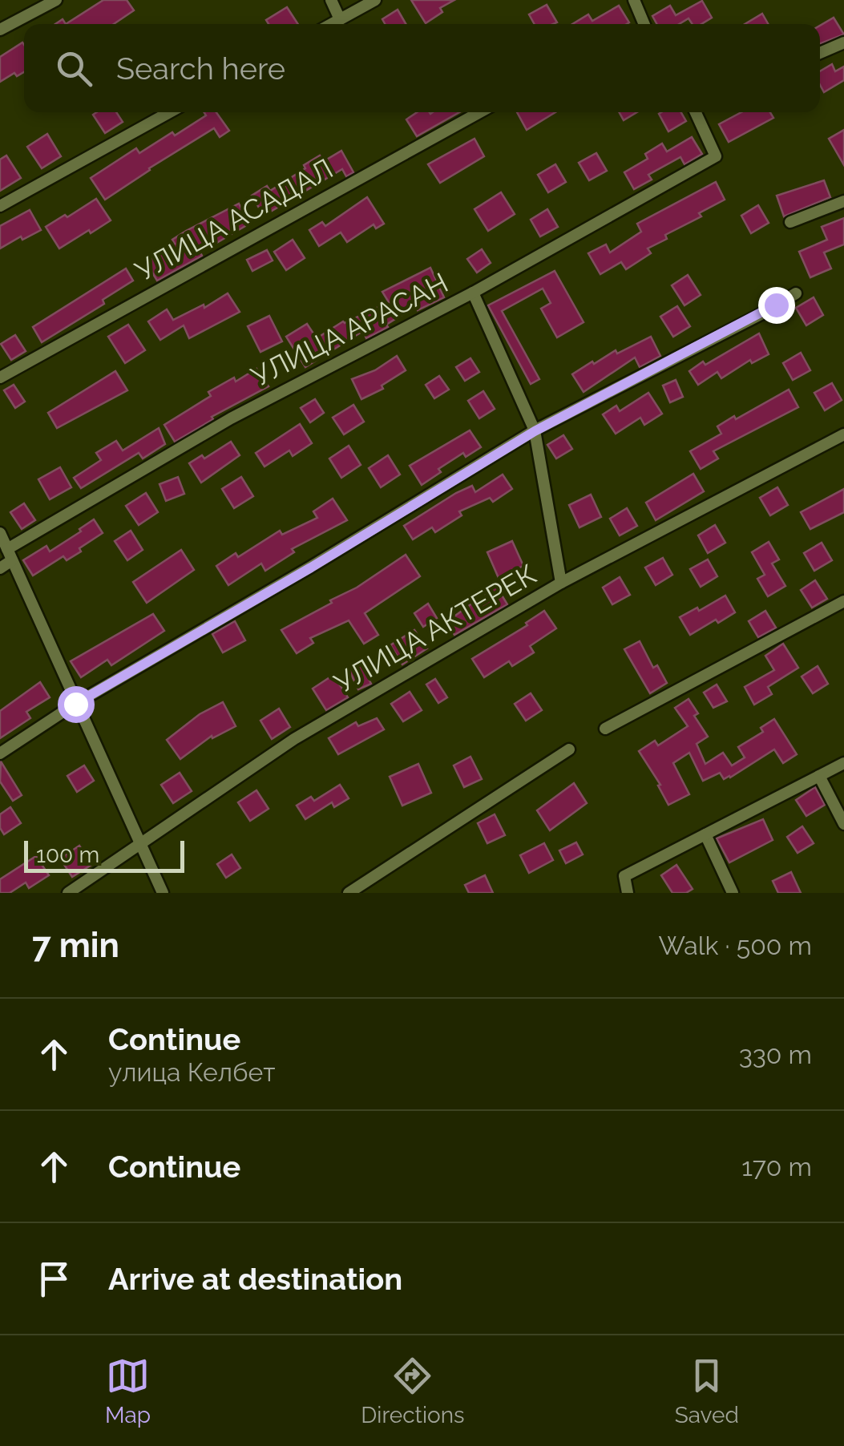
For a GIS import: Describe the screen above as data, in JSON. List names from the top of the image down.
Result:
{
  "streets": {
    "street": ["УЛИЦА АСАДАЛ", "УЛИЦА АРАСАН", "УЛИЦА АКТЕРЕК"]
  },
  "scale_bar": "100 m",
  "page": {
    "search": "Search here",
    "scale": "100 m",
    "heading": ["7 min", "Walk · 500 m"],
    "list": [
      ["Continue", "улица Келбет", "330 m"],
      ["Continue", "170 m"],
      "Arrive at destination"
    ],
    "nav": ["Map", "Directions", "Saved"]
  }
}
